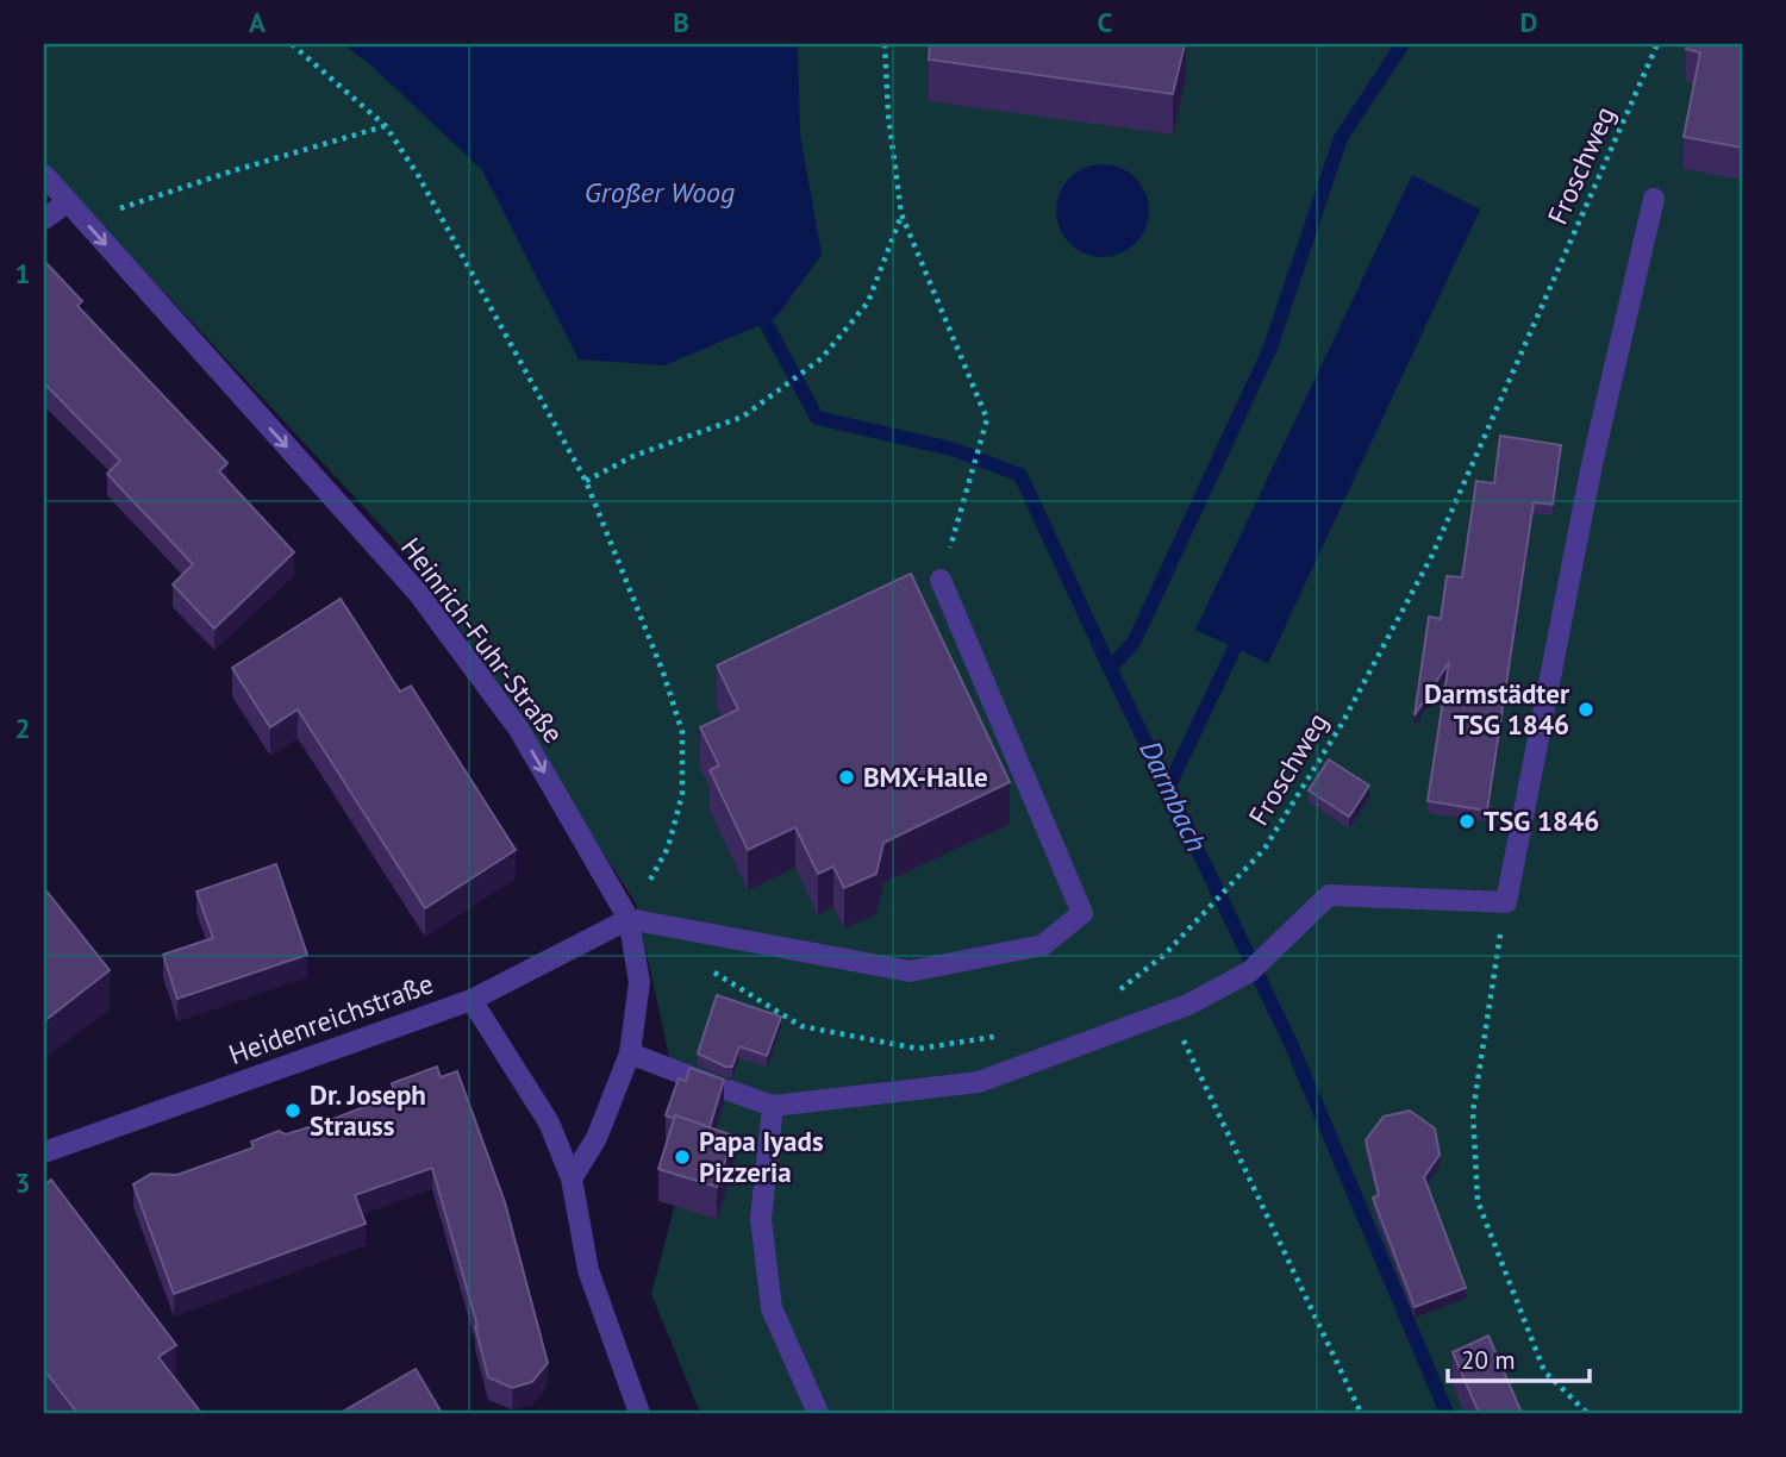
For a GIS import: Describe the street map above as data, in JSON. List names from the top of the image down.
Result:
{
  "streets": {
    "street": ["Heinrich-Fuhr-Straße", "Heidenreichstraße"],
    "path": ["Froschweg"]
  },
  "crossings": [
    ["Heinrich-Fuhr-Straße", "Heidenreichstraße"]
  ],
  "one_way": ["Heinrich-Fuhr-Straße"],
  "water": ["Großer Woog", "Darmbach"],
  "places": [
    "Darmstädter TSG 1846",
    "BMX-Halle",
    "TSG 1846",
    "Dr. Joseph Strauss",
    "Papa Iyads Pizzeria"
  ],
  "scale_bar": "20 m",
  "grid": {
    "columns": [
      "A",
      "B",
      "C",
      "D"
    ],
    "rows": ["1", "2", "3"]
  }
}
